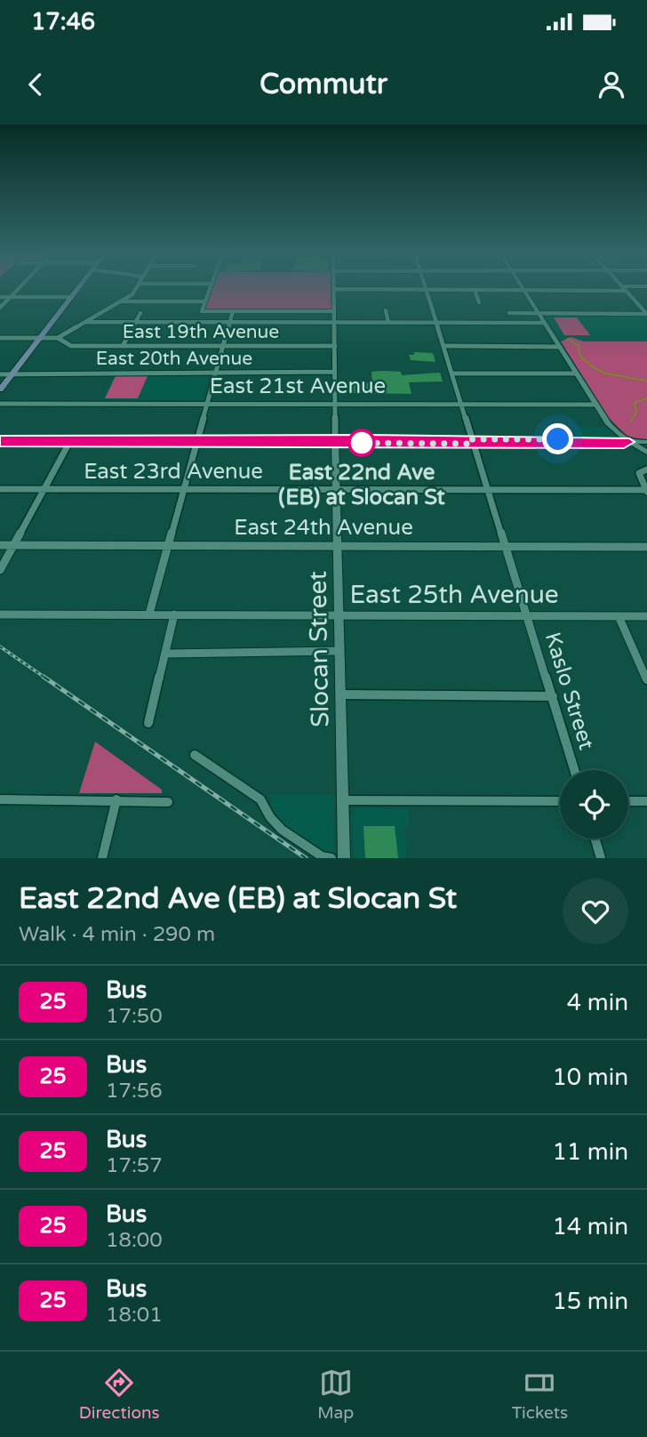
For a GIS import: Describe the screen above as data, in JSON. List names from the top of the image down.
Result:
{
  "streets": {
    "street": [
      "East 19th Avenue",
      "East 20th Avenue",
      "East 21st Avenue",
      "East 23rd Avenue",
      "East 24th Avenue",
      "East 25th Avenue",
      "Slocan Street",
      "Kaslo Street"
    ]
  },
  "crossings": [
    ["East 19th Avenue", "Slocan Street"],
    ["East 20th Avenue", "Slocan Street"],
    ["East 21st Avenue", "Slocan Street"],
    ["East 21st Avenue", "Kaslo Street"],
    ["East 23rd Avenue", "Slocan Street"],
    ["East 23rd Avenue", "Kaslo Street"],
    ["East 24th Avenue", "Slocan Street"],
    ["East 24th Avenue", "Kaslo Street"],
    ["East 25th Avenue", "Slocan Street"],
    ["East 25th Avenue", "Kaslo Street"]
  ],
  "places": ["East 22nd Ave (EB) at Slocan St"],
  "lines": ["bus line 25"],
  "page": {
    "status": "17:46",
    "header": "Commutr",
    "heading": ["East 22nd Ave (EB) at Slocan St", "Walk · 4 min · 290 m"],
    "list": [
      {
        "mark": "25",
        "name": "Bus",
        "note": "17:50",
        "value": "4 min"
      },
      {
        "mark": "25",
        "name": "Bus",
        "note": "17:56",
        "value": "10 min"
      },
      {
        "mark": "25",
        "name": "Bus",
        "note": "17:57",
        "value": "11 min"
      },
      {
        "mark": "25",
        "name": "Bus",
        "note": "18:00",
        "value": "14 min"
      },
      {
        "mark": "25",
        "name": "Bus",
        "note": "18:01",
        "value": "15 min"
      }
    ],
    "tabs": ["Directions", "Map", "Tickets"]
  }
}
